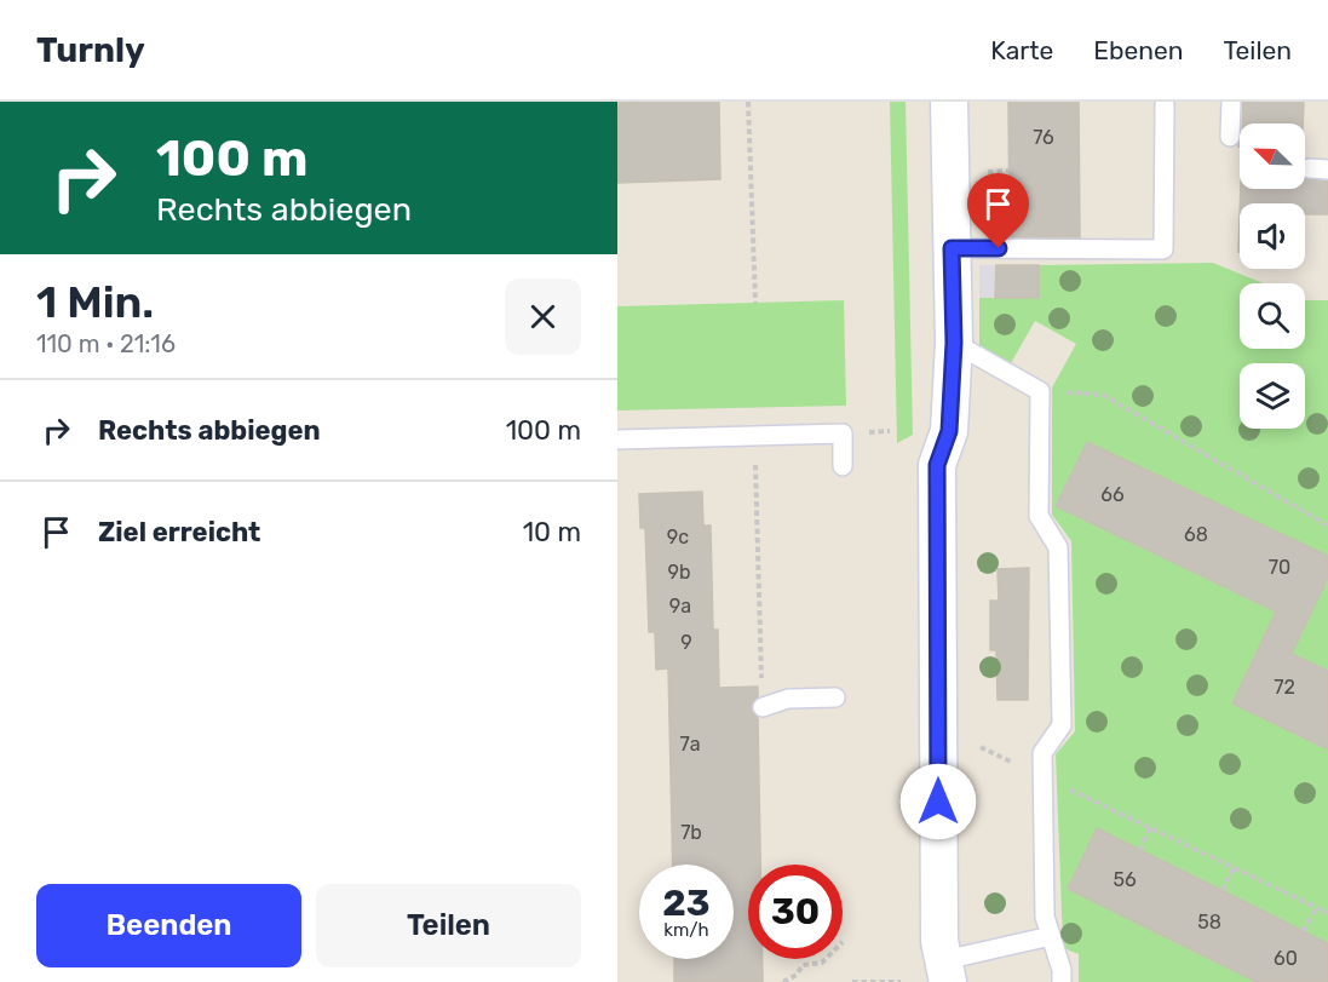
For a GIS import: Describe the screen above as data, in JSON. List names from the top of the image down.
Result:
{
  "house_numbers": [
    "76",
    "66",
    "68",
    "9c",
    "70",
    "9b",
    "9a",
    "9",
    "72",
    "7a",
    "7b",
    "56",
    "58",
    "60"
  ],
  "north": "top left",
  "page": {
    "header": "Turnly",
    "nav": ["Karte", "Ebenen", "Teilen"],
    "turn": ["100 m", "Rechts abbiegen"],
    "heading": ["1 Min.", "110 m · 21:16"],
    "list": [
      {
        "name": "Rechts abbiegen",
        "value": "100 m"
      },
      {
        "name": "Ziel erreicht",
        "value": "10 m"
      }
    ],
    "speed": "23 km/h",
    "limit": "30",
    "buttons": ["Beenden", "Teilen"]
  }
}
